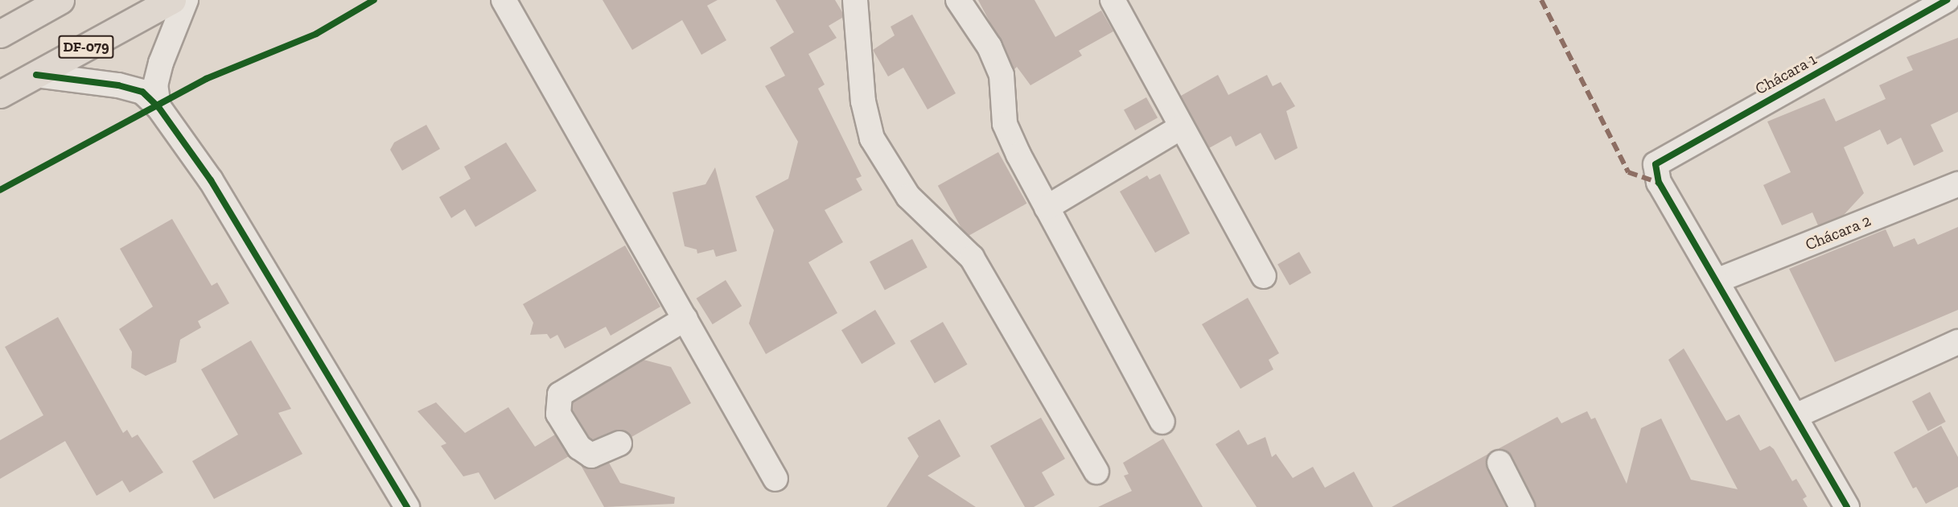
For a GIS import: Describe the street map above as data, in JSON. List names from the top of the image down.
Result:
{
  "streets": {
    "main road": ["DF-079"],
    "street": ["Chácara 1", "Chácara 2"]
  },
  "crossings": [
    ["Chácara 1", "Chácara 2"]
  ]
}
